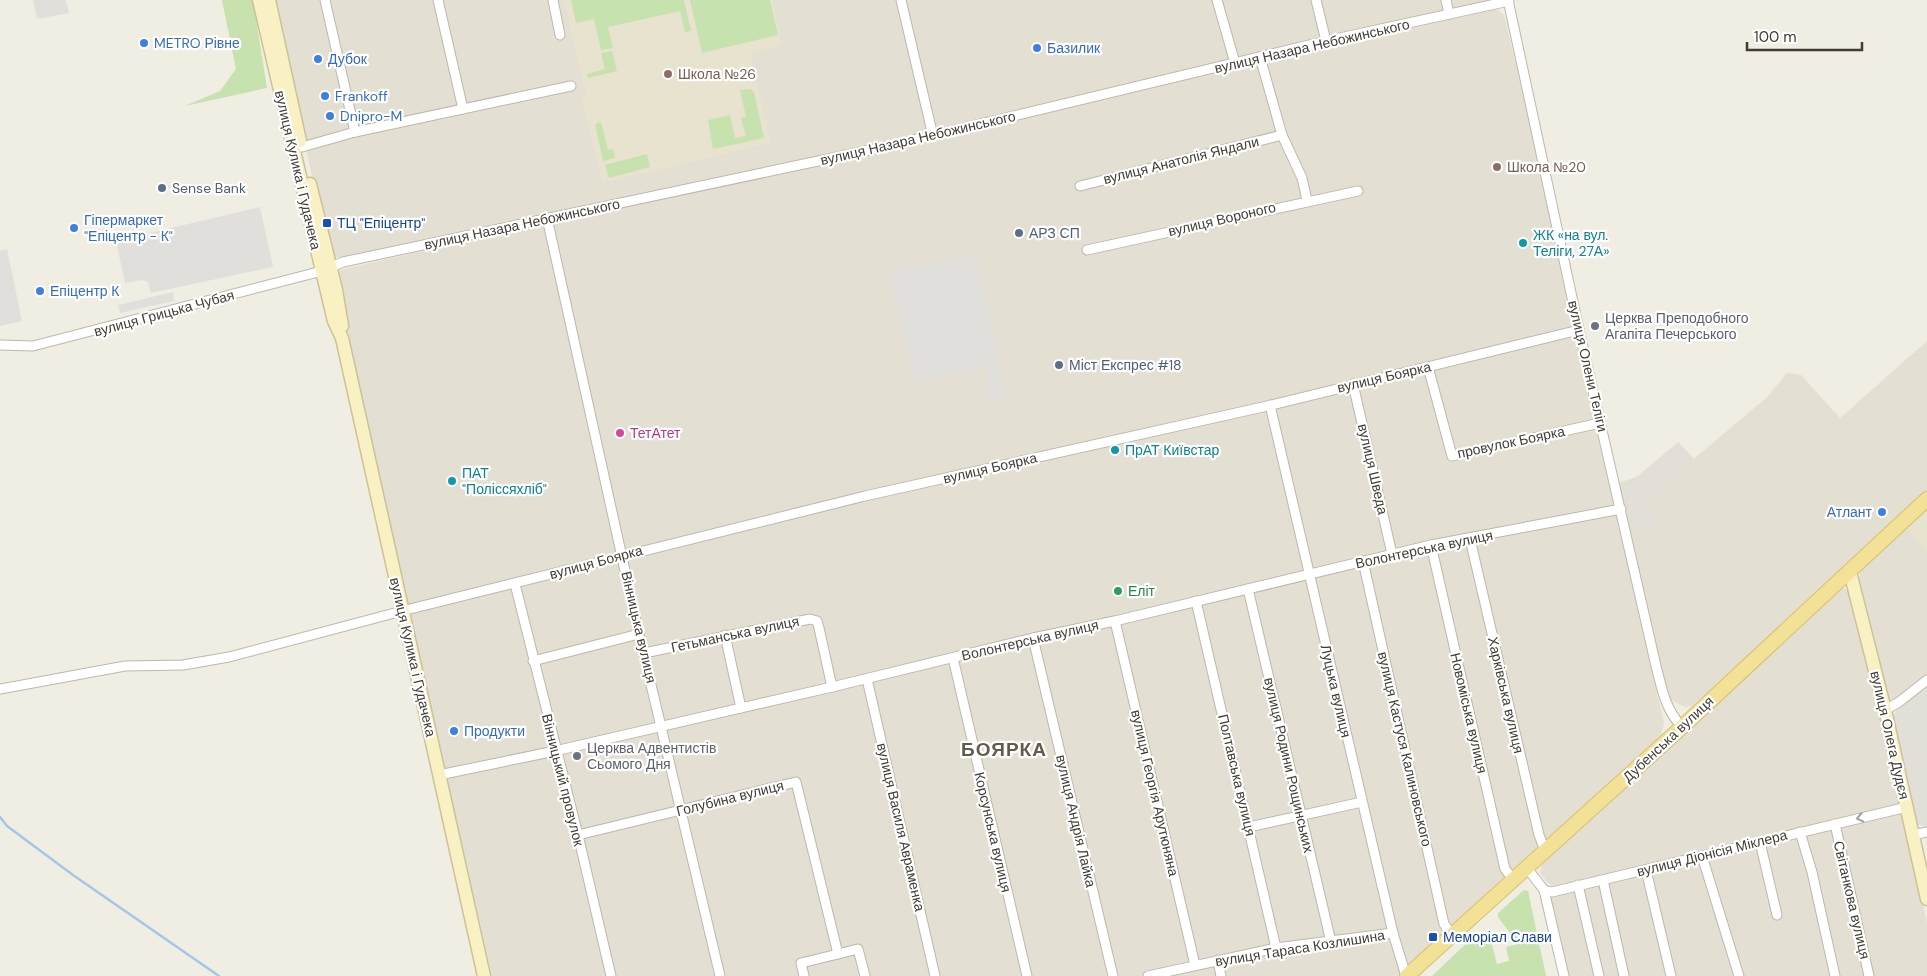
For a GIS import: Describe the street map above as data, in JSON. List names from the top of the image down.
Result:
{
  "streets": {
    "main road": ["вулиця Кулика і Гудачека", "вулиця Олега Дудєя", "Дубенська вулиця"],
    "street": [
      "вулиця Назара Небожинського",
      "вулиця Анатолія Яндали",
      "вулиця Вороного",
      "вулиця Грицька Чубая",
      "вулиця Олени Теліги",
      "вулиця Боярка",
      "провулок Боярка",
      "вулиця Шведа",
      "Волонтерська вулиця",
      "Вінницька вулиця",
      "Гетьманська вулиця",
      "Луцька вулиця",
      "Харківська вулиця",
      "Новоміська вулиця",
      "вулиця Кастуся Калиновського",
      "вулиця Родини Рощинських",
      "Полтавська вулиця",
      "Вінницький провулок",
      "вулиця Георгія Арутюняна",
      "Голубина вулиця",
      "вулиця Андрія Лайка",
      "вулиця Василя Авраменка",
      "Корсунська вулиця",
      "вулиця Діонісія Міклера",
      "Світанкова вулиця",
      "вулиця Тараса Козлишина"
    ]
  },
  "crossings": [
    ["вулиця Назара Небожинського", "вулиця Кулика і Гудачека"],
    ["вулиця Назара Небожинського", "вулиця Грицька Чубая"],
    ["вулиця Назара Небожинського", "вулиця Олени Теліги"],
    ["вулиця Назара Небожинського", "Вінницька вулиця"],
    ["вулиця Кулика і Гудачека", "вулиця Грицька Чубая"],
    ["вулиця Кулика і Гудачека", "вулиця Боярка"],
    ["вулиця Кулика і Гудачека", "Волонтерська вулиця"],
    ["вулиця Олени Теліги", "вулиця Боярка"],
    ["вулиця Олени Теліги", "провулок Боярка"],
    ["вулиця Олени Теліги", "Волонтерська вулиця"],
    ["вулиця Олени Теліги", "Дубенська вулиця"],
    ["вулиця Боярка", "провулок Боярка"],
    ["вулиця Боярка", "вулиця Шведа"],
    ["вулиця Боярка", "Вінницька вулиця"],
    ["вулиця Боярка", "Луцька вулиця"],
    ["вулиця Боярка", "Вінницький провулок"],
    ["вулиця Шведа", "Волонтерська вулиця"],
    ["Волонтерська вулиця", "Вінницька вулиця"],
    ["Волонтерська вулиця", "Гетьманська вулиця"],
    ["Волонтерська вулиця", "Луцька вулиця"],
    ["Волонтерська вулиця", "Харківська вулиця"],
    ["Волонтерська вулиця", "Новоміська вулиця"],
    ["Волонтерська вулиця", "вулиця Кастуся Калиновського"],
    ["Волонтерська вулиця", "вулиця Родини Рощинських"],
    ["Волонтерська вулиця", "Полтавська вулиця"],
    ["Волонтерська вулиця", "Вінницький провулок"],
    ["Волонтерська вулиця", "вулиця Георгія Арутюняна"],
    ["Волонтерська вулиця", "вулиця Андрія Лайка"],
    ["Волонтерська вулиця", "вулиця Василя Авраменка"],
    ["Волонтерська вулиця", "Корсунська вулиця"],
    ["Вінницька вулиця", "Гетьманська вулиця"],
    ["Вінницька вулиця", "Голубина вулиця"],
    ["Луцька вулиця", "Дубенська вулиця"],
    ["Луцька вулиця", "вулиця Тараса Козлишина"],
    ["Харківська вулиця", "Дубенська вулиця"],
    ["Новоміська вулиця", "Дубенська вулиця"],
    ["вулиця Олега Дудєя", "Дубенська вулиця"],
    ["вулиця Олега Дудєя", "вулиця Діонісія Міклера"],
    ["Дубенська вулиця", "вулиця Кастуся Калиновського"],
    ["вулиця Родини Рощинських", "вулиця Тараса Козлишина"],
    ["Полтавська вулиця", "вулиця Тараса Козлишина"],
    ["Вінницький провулок", "Голубина вулиця"],
    ["вулиця Георгія Арутюняна", "вулиця Тараса Козлишина"],
    ["вулиця Діонісія Міклера", "Світанкова вулиця"]
  ],
  "districts": ["БОЯРКА"],
  "places": {
    "other": [
      "METRO Рівне",
      "Базилик",
      "Дубок",
      "Школа №26",
      "Frankoff",
      "Dnipro-M",
      "Школа №20",
      "Sense Bank",
      "Гіпермаркет \"Епіцентр - К\"",
      "АРЗ СП",
      "ЖК «на вул. Теліги, 27А»",
      "Епіцентр К",
      "Церква Преподобного Агапіта Печерського",
      "Міст Експрес #18",
      "ТетАтет",
      "ПрАТ Київстар",
      "ПАТ \"Поліссяхліб\"",
      "Атлант",
      "Еліт",
      "Продукти",
      "Церква Адвентистів Сьомого Дня"
    ],
    "transit": ["ТЦ \"Епіцентр\"", "Меморіал Слави"]
  },
  "scale_bar": "100 m"
}
